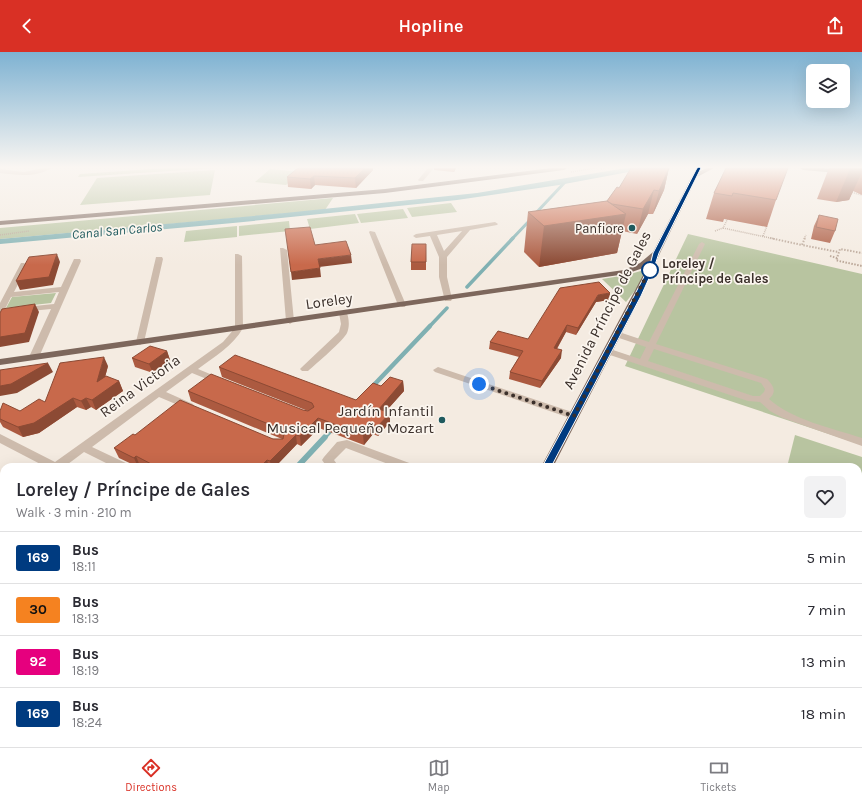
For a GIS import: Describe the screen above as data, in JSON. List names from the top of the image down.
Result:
{
  "streets": {
    "main road": ["Loreley", "Avenida Príncipe de Gales"],
    "street": ["Reina Victoria"]
  },
  "crossings": [
    ["Loreley", "Avenida Príncipe de Gales"],
    ["Loreley", "Reina Victoria"]
  ],
  "water": ["Canal San Carlos"],
  "places": ["Panfiore", "Loreley / Príncipe de Gales", "Jardín Infantil Musical Pequeño Mozart"],
  "lines": ["bus line 169"],
  "page": {
    "header": "Hopline",
    "heading": ["Loreley / Príncipe de Gales", "Walk · 3 min · 210 m"],
    "list": [
      {
        "mark": "169",
        "name": "Bus",
        "note": "18:11",
        "value": "5 min"
      },
      {
        "mark": "30",
        "name": "Bus",
        "note": "18:13",
        "value": "7 min"
      },
      {
        "mark": "92",
        "name": "Bus",
        "note": "18:19",
        "value": "13 min"
      },
      {
        "mark": "169",
        "name": "Bus",
        "note": "18:24",
        "value": "18 min"
      }
    ],
    "tabs": ["Directions", "Map", "Tickets"]
  }
}
